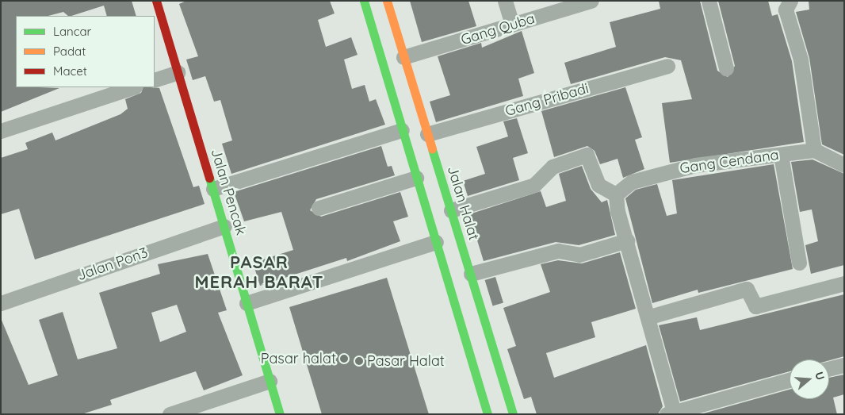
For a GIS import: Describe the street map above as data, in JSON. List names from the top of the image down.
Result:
{
  "streets": {
    "main road": ["Jalan Pencak", "Jalan Halat"],
    "street": [
      "Gang Quba",
      "Gang Pribadi",
      "Gang Cendana",
      "Jalan Pon3"
    ]
  },
  "crossings": [
    ["Gang Quba", "Jalan Halat"],
    ["Gang Pribadi", "Jalan Halat"],
    ["Jalan Pencak", "Jalan Pon3"]
  ],
  "districts": ["PASAR MERAH BARAT"],
  "places": ["Pasar halat", "Pasar Halat"],
  "legend": ["Lancar", "Padat", "Macet"],
  "north": "right"
}
